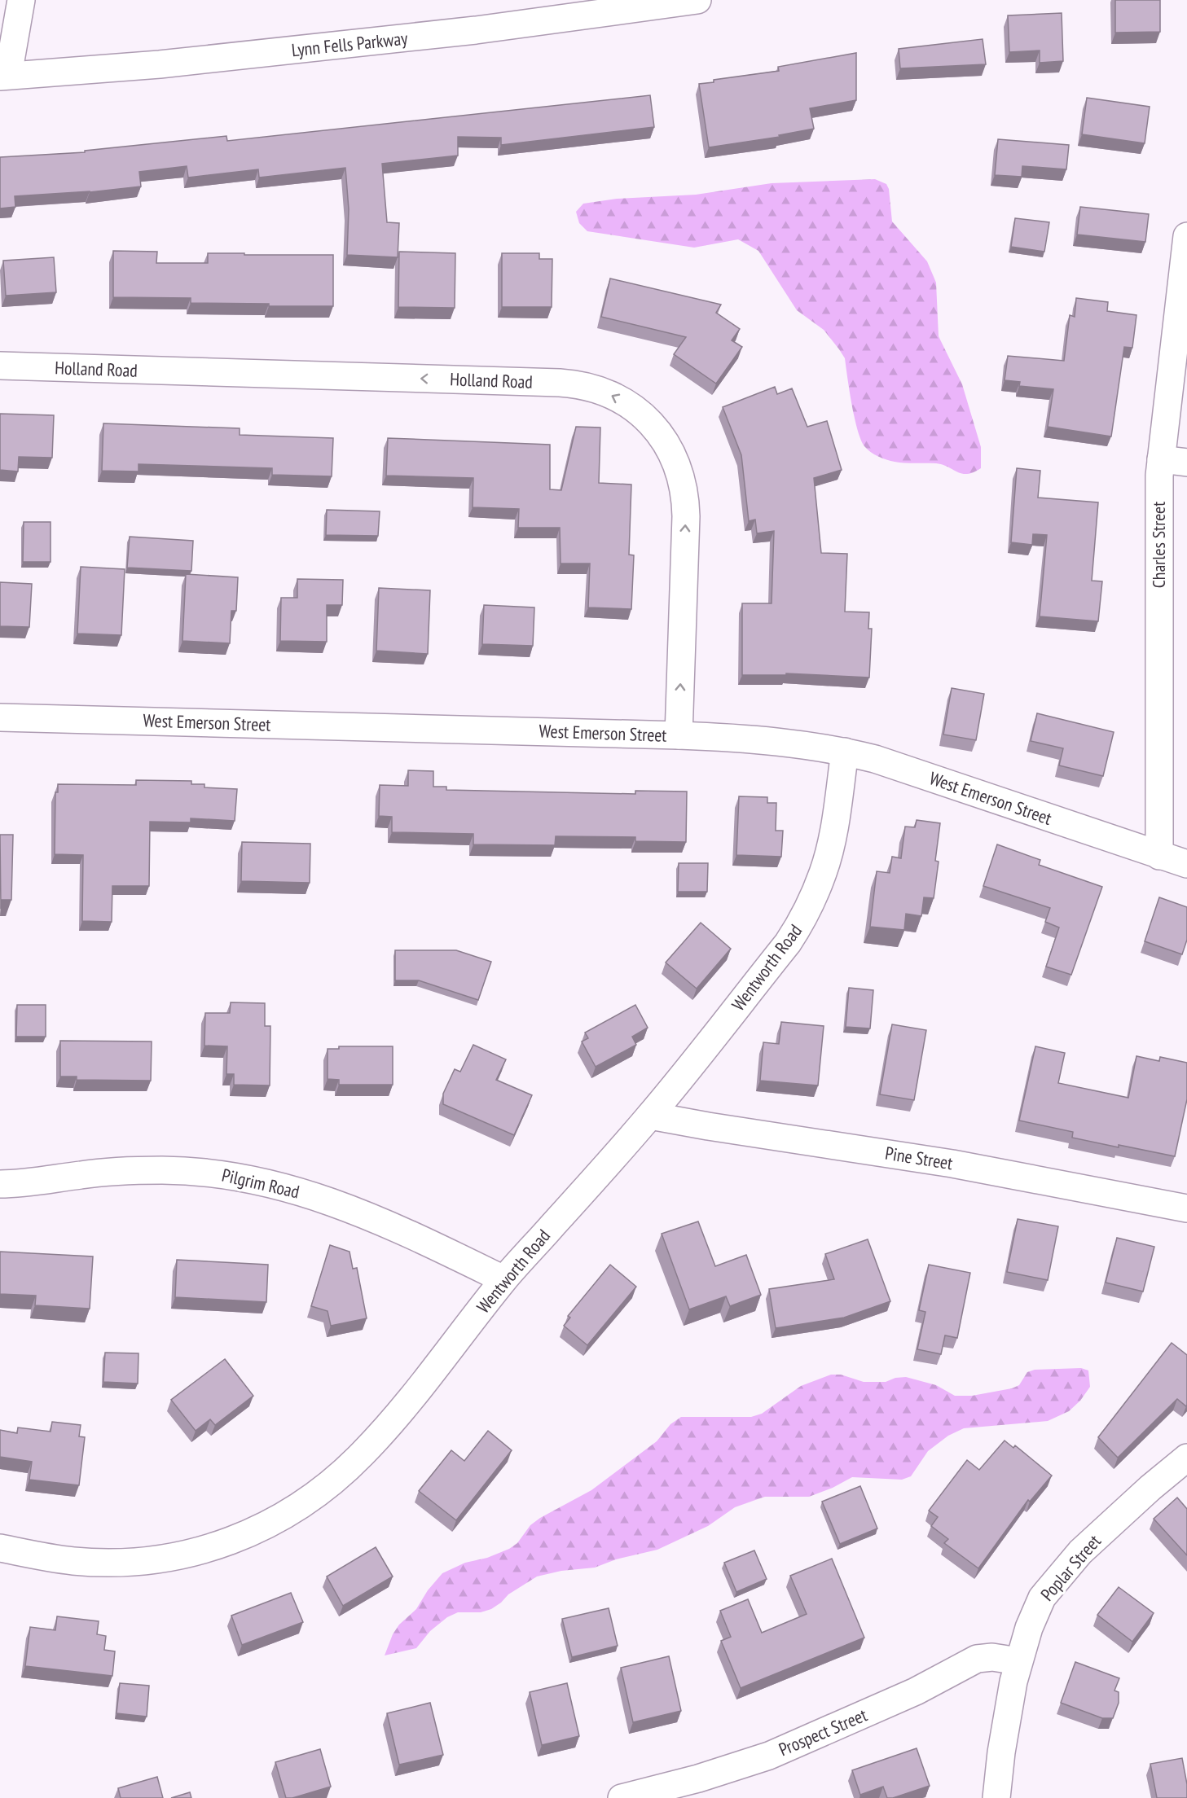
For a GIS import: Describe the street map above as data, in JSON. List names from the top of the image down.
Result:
{
  "streets": {
    "street": [
      "Lynn Fells Parkway",
      "Holland Road",
      "Charles Street",
      "West Emerson Street",
      "Wentworth Road",
      "Pine Street",
      "Pilgrim Road",
      "Poplar Street",
      "Prospect Street"
    ]
  },
  "crossings": [
    ["Holland Road", "West Emerson Street"],
    ["Charles Street", "West Emerson Street"],
    ["West Emerson Street", "Wentworth Road"],
    ["Wentworth Road", "Pine Street"],
    ["Wentworth Road", "Pilgrim Road"],
    ["Poplar Street", "Prospect Street"]
  ]
}
